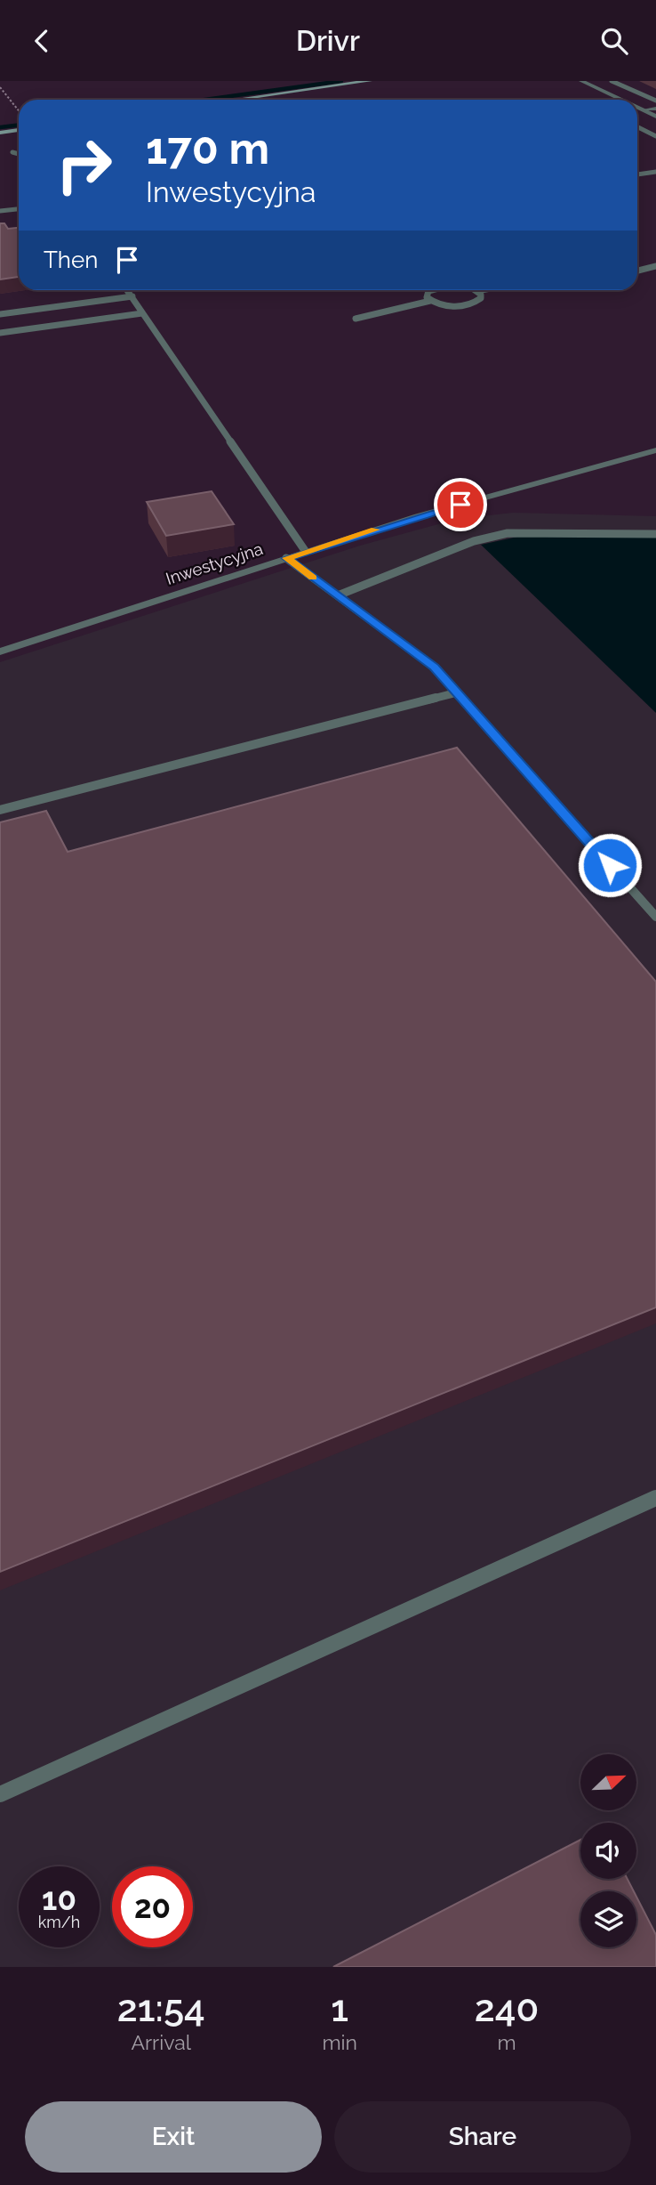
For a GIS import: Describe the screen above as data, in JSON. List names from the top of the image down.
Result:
{
  "streets": {
    "street": ["Inwestycyjna"]
  },
  "north": "top right",
  "page": {
    "header": "Drivr",
    "turn": ["170 m", "Inwestycyjna"],
    "then": "Then",
    "speed": "10 km/h",
    "limit": "20",
    "eta": [
      "21:54",
      "Arrival",
      "1",
      "min",
      "240",
      "m"
    ],
    "buttons": ["Exit", "Share"]
  }
}
